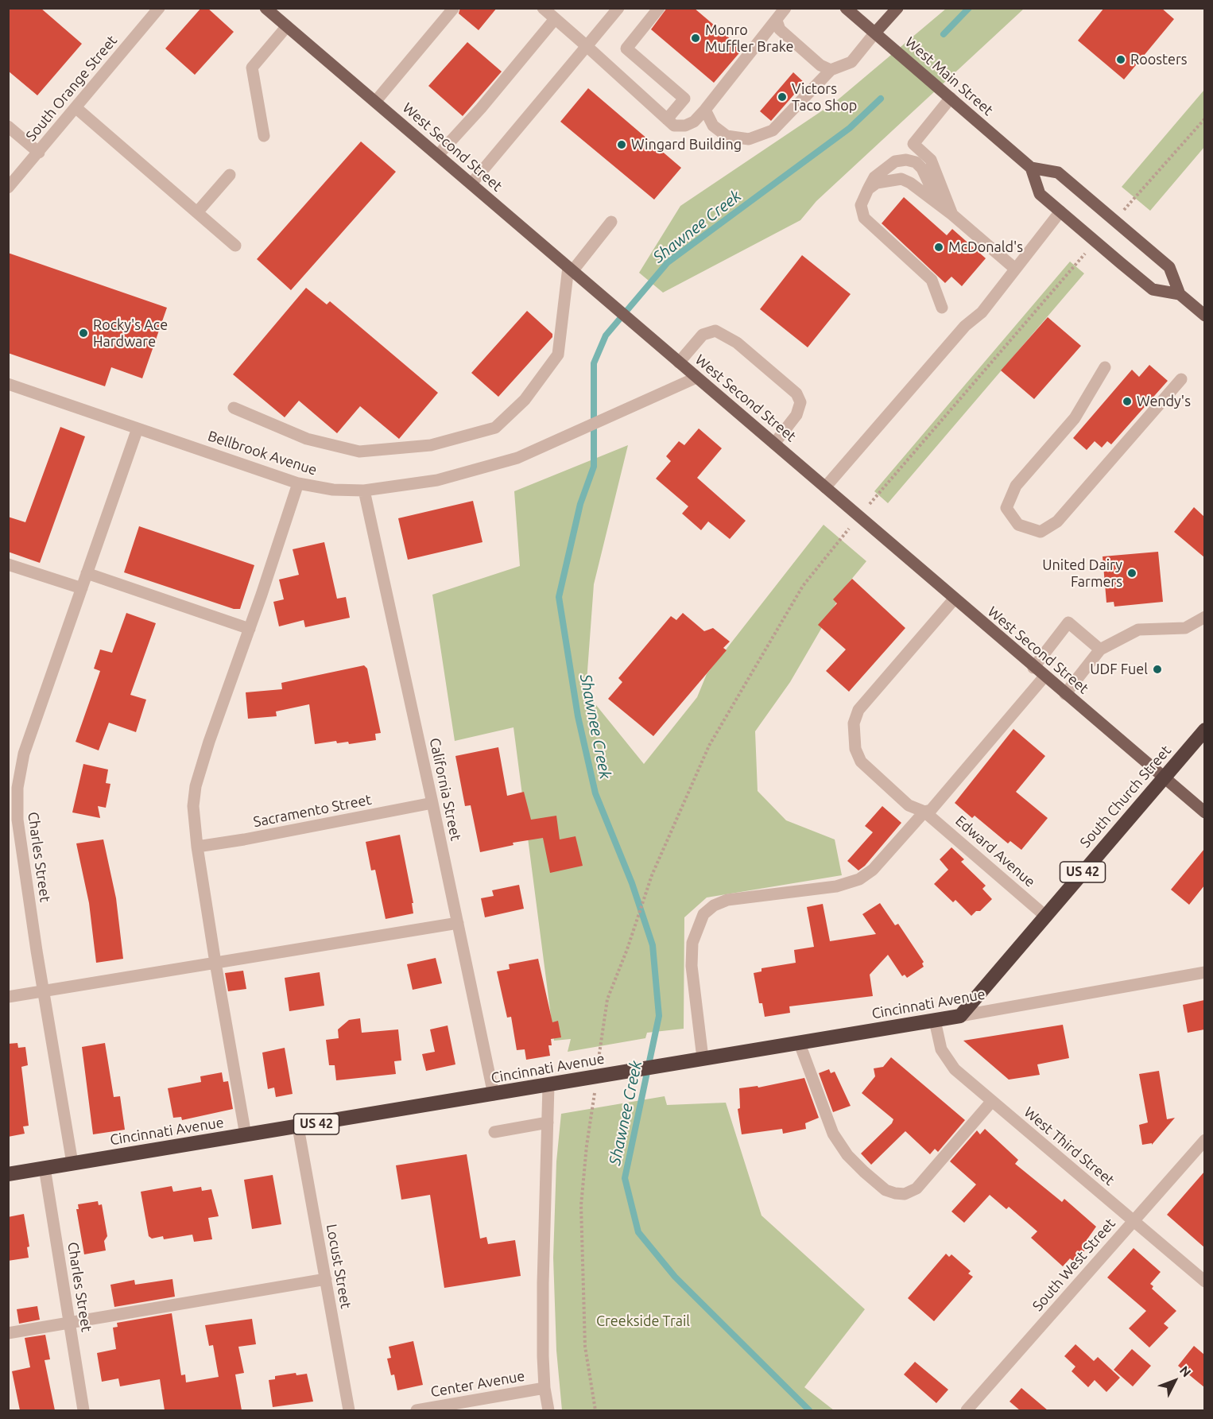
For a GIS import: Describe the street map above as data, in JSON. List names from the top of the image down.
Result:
{
  "streets": {
    "highway": ["South Church Street", "US 42", "Cincinnati Avenue"],
    "main road": ["West Main Street", "West Second Street"],
    "street": [
      "South Orange Street",
      "Bellbrook Avenue",
      "California Street",
      "Sacramento Street",
      "Edward Avenue",
      "Charles Street",
      "West Third Street",
      "South West Street",
      "Locust Street",
      "Center Avenue"
    ]
  },
  "crossings": [
    ["West Second Street", "Bellbrook Avenue"],
    ["West Second Street", "South Church Street"],
    ["West Second Street", "Edward Avenue"],
    ["Bellbrook Avenue", "California Street"],
    ["Bellbrook Avenue", "Charles Street"],
    ["California Street", "Sacramento Street"],
    ["California Street", "Cincinnati Avenue"],
    ["South Church Street", "Edward Avenue"],
    ["South Church Street", "Cincinnati Avenue"],
    ["Charles Street", "Cincinnati Avenue"],
    ["Cincinnati Avenue", "West Third Street"],
    ["Cincinnati Avenue", "Locust Street"],
    ["West Third Street", "South West Street"]
  ],
  "water": ["Shawnee Creek"],
  "parks": ["Creekside Trail"],
  "places": [
    "Monro Muffler Brake",
    "Roosters",
    "Victors Taco Shop",
    "Wingard Building",
    "McDonald's",
    "Rocky's Ace Hardware",
    "Wendy's",
    "United Dairy Farmers",
    "UDF Fuel"
  ],
  "north": "top right"
}
